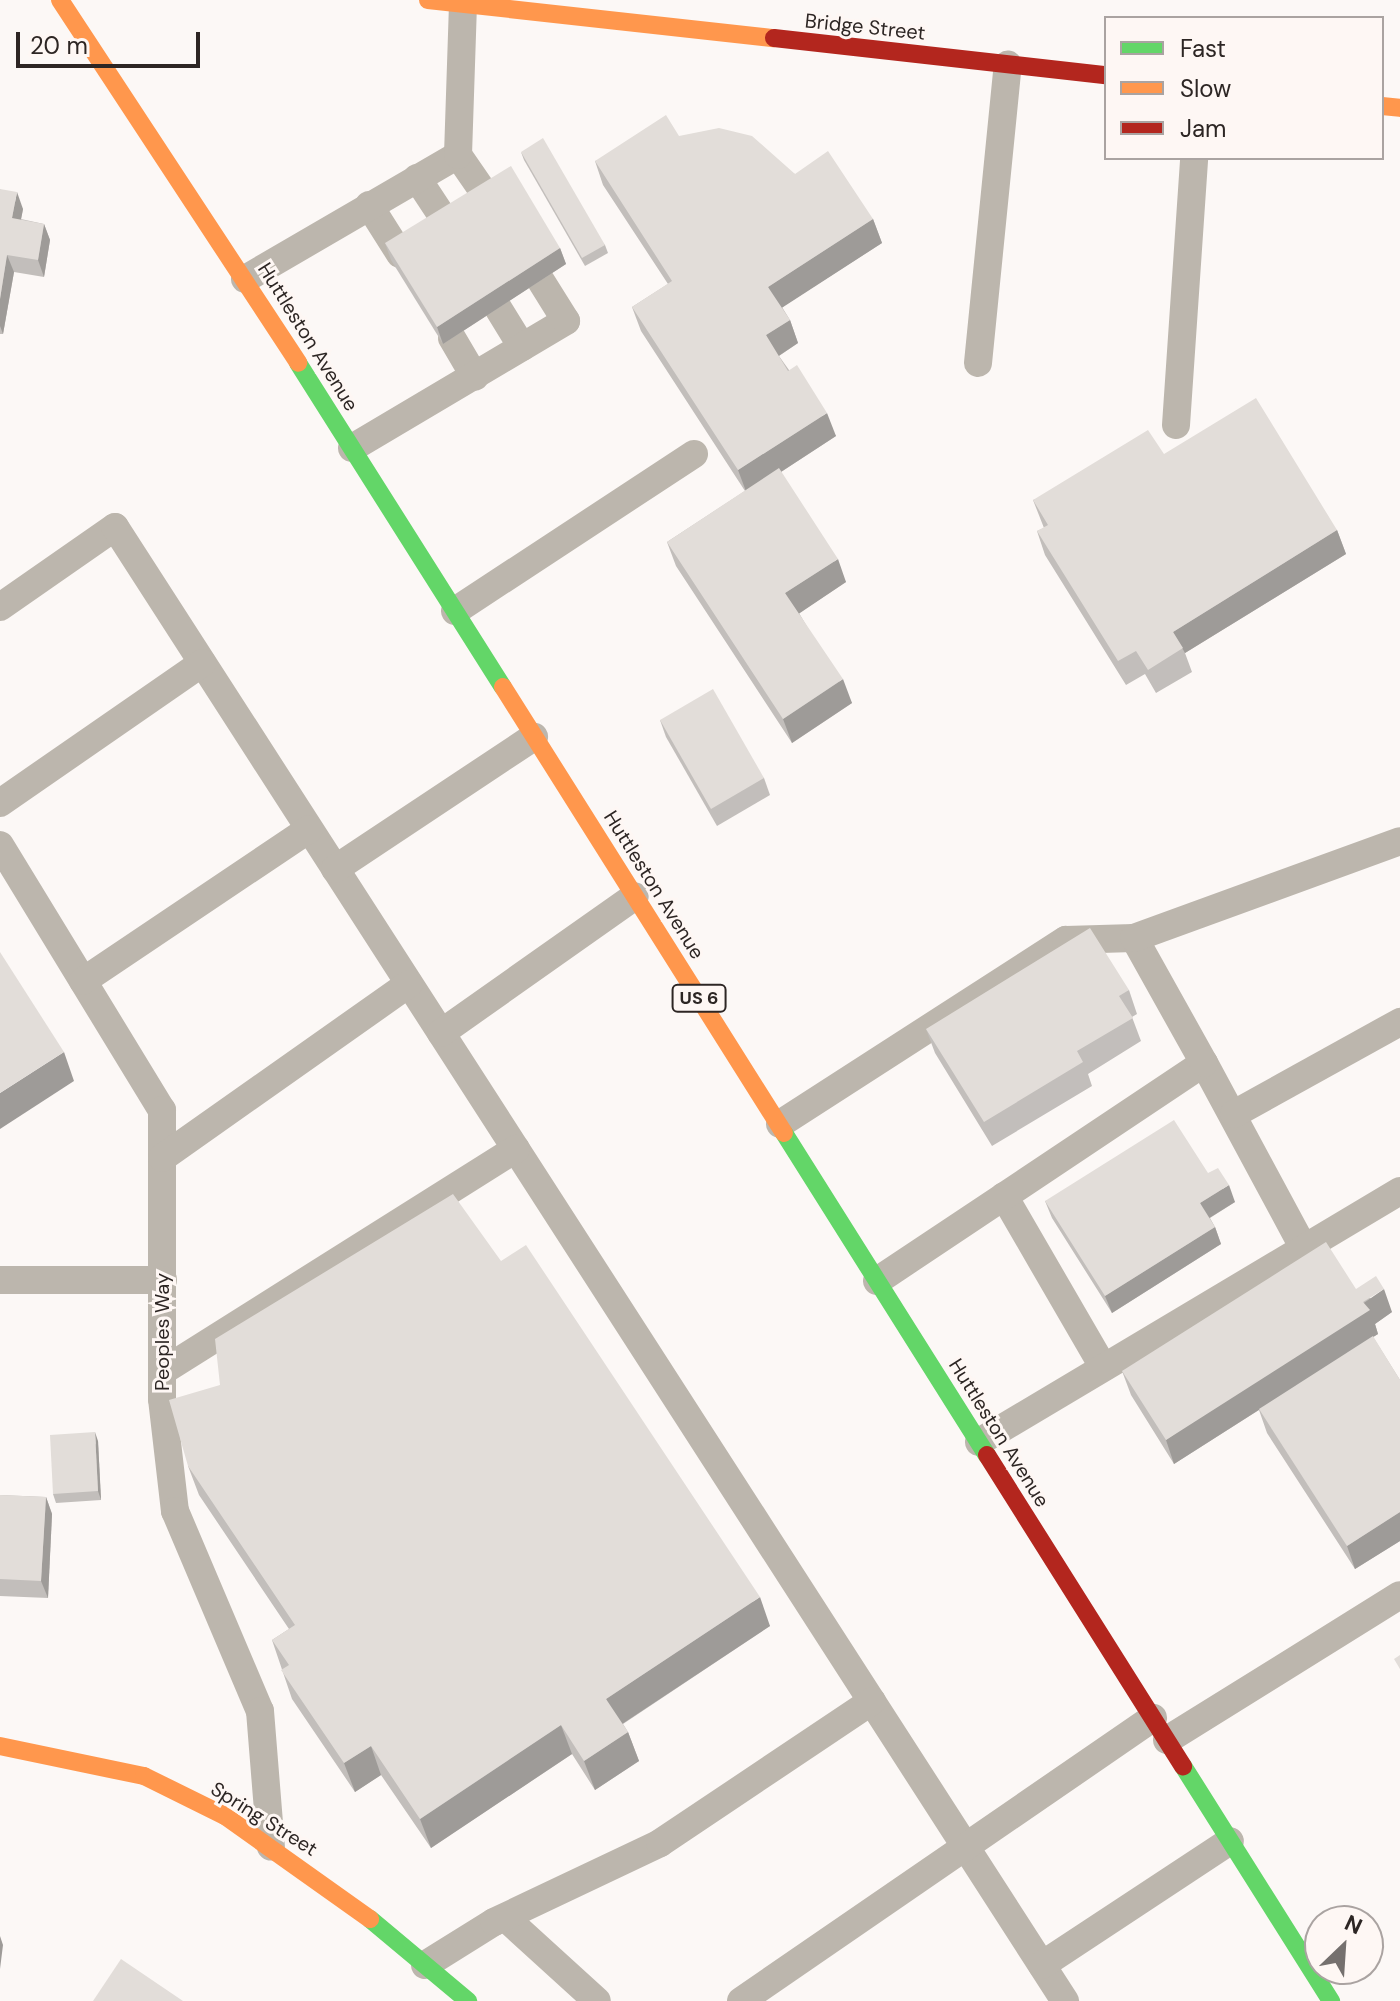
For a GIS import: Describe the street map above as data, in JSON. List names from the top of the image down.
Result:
{
  "streets": {
    "main road": [
      "Bridge Street",
      "Huttleston Avenue",
      "US 6",
      "Spring Street"
    ],
    "lane": ["Peoples Way"]
  },
  "crossings": [
    ["Peoples Way", "Spring Street"]
  ],
  "legend": ["Fast", "Slow", "Jam"],
  "scale_bar": "20 m",
  "north": "top right"
}
